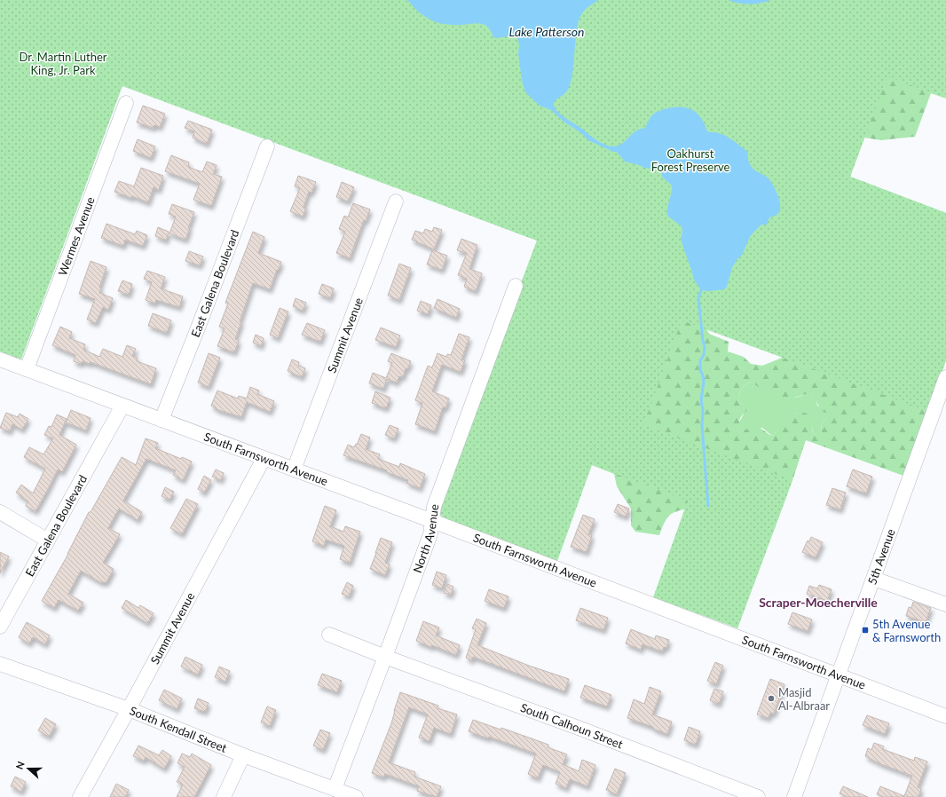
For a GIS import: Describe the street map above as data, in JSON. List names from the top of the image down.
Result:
{
  "streets": {
    "street": [
      "Wermes Avenue",
      "East Galena Boulevard",
      "Summit Avenue",
      "South Farnsworth Avenue",
      "North Avenue",
      "5th Avenue",
      "South Calhoun Street",
      "South Kendall Street"
    ]
  },
  "crossings": [
    ["Wermes Avenue", "South Farnsworth Avenue"],
    ["East Galena Boulevard", "South Farnsworth Avenue"],
    ["Summit Avenue", "South Farnsworth Avenue"],
    ["Summit Avenue", "South Kendall Street"],
    ["South Farnsworth Avenue", "North Avenue"],
    ["South Farnsworth Avenue", "5th Avenue"],
    ["North Avenue", "South Calhoun Street"],
    ["North Avenue", "South Kendall Street"]
  ],
  "districts": ["Scraper-Moecherville"],
  "water": ["Lake Patterson"],
  "parks": ["Dr. Martin Luther King, Jr. Park", "Oakhurst Forest Preserve"],
  "places": {
    "transit": ["5th Avenue & Farnsworth"],
    "other": ["Masjid Al-Albraar"]
  },
  "north": "left"
}
